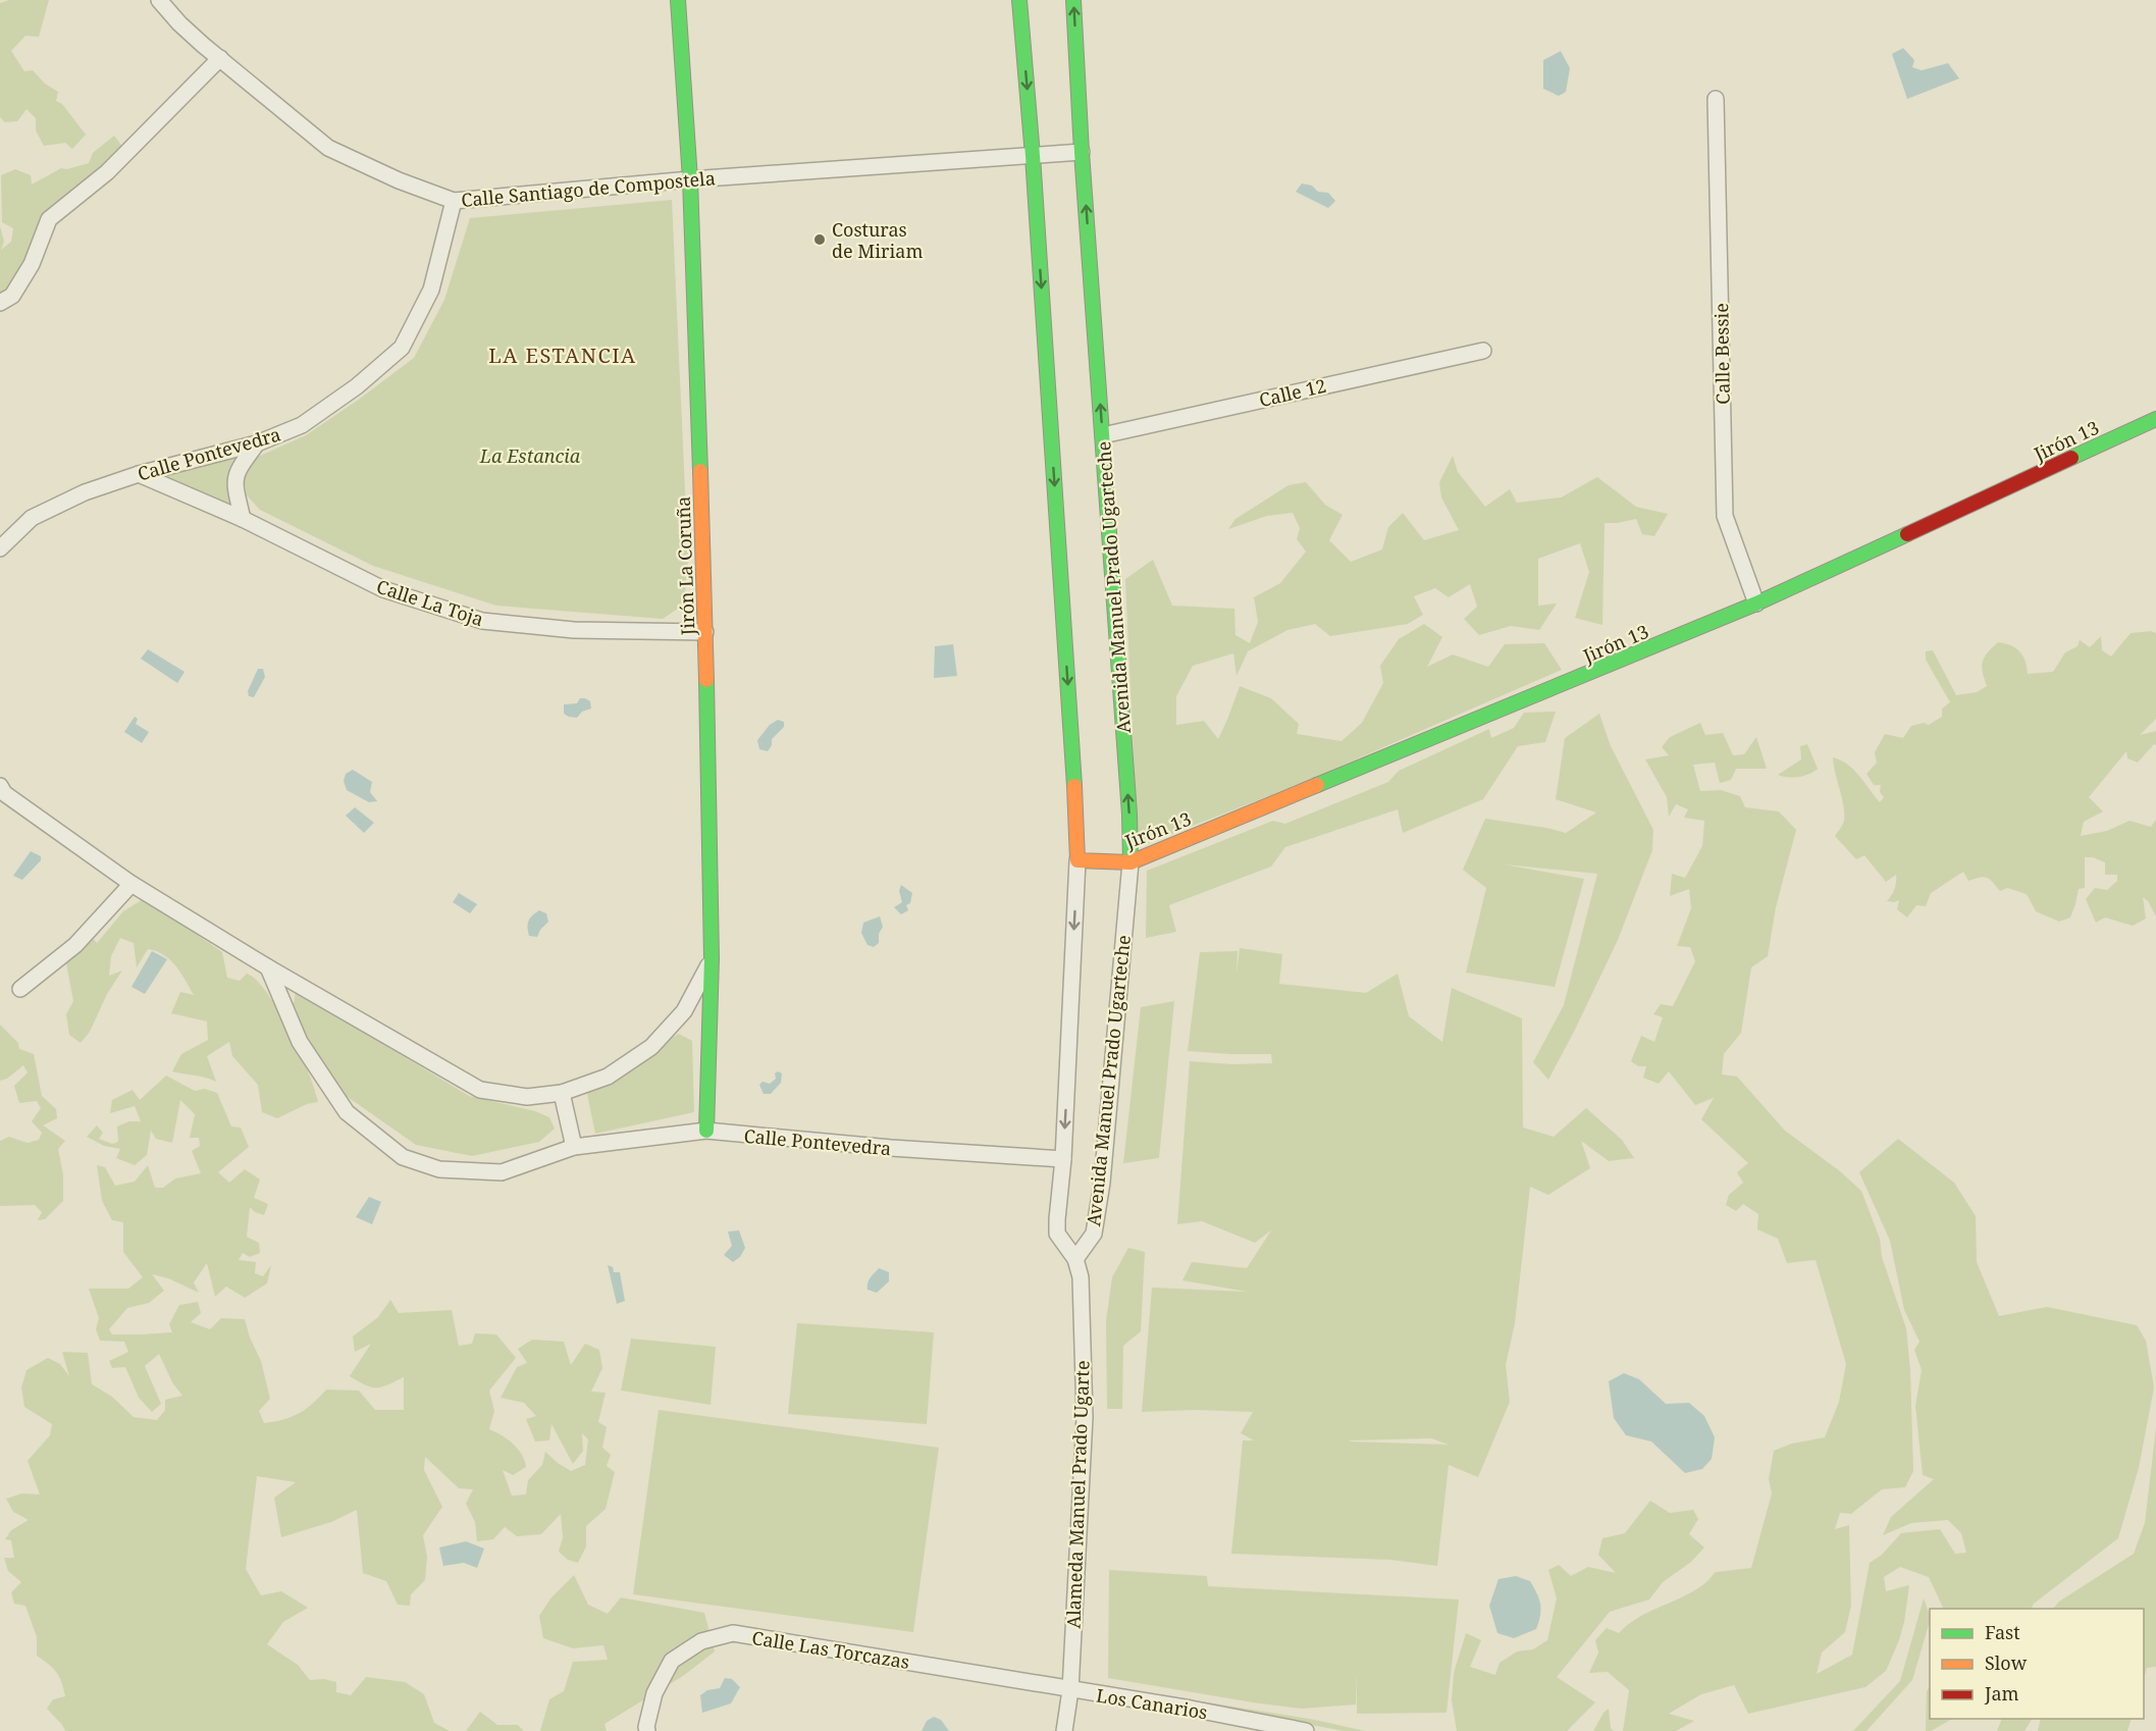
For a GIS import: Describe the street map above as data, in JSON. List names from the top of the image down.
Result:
{
  "streets": {
    "street": [
      "Calle Santiago de Compostela",
      "Calle Bessie",
      "Calle 12",
      "Jirón 13",
      "Calle Pontevedra",
      "Jirón La Coruña",
      "Avenida Manuel Prado Ugarteche",
      "Calle La Toja",
      "Alameda Manuel Prado Ugarte",
      "Calle Las Torcazas",
      "Los Canarios"
    ]
  },
  "crossings": [
    ["Calle Santiago de Compostela", "Calle Pontevedra"],
    ["Calle Santiago de Compostela", "Jirón La Coruña"],
    ["Calle Santiago de Compostela", "Avenida Manuel Prado Ugarteche"],
    ["Calle Bessie", "Jirón 13"],
    ["Calle 12", "Avenida Manuel Prado Ugarteche"],
    ["Jirón 13", "Avenida Manuel Prado Ugarteche"],
    ["Calle Pontevedra", "Jirón La Coruña"],
    ["Calle Pontevedra", "Avenida Manuel Prado Ugarteche"],
    ["Calle Pontevedra", "Calle La Toja"],
    ["Jirón La Coruña", "Calle La Toja"],
    ["Avenida Manuel Prado Ugarteche", "Alameda Manuel Prado Ugarte"],
    ["Alameda Manuel Prado Ugarte", "Calle Las Torcazas"],
    ["Alameda Manuel Prado Ugarte", "Los Canarios"],
    ["Calle Las Torcazas", "Los Canarios"]
  ],
  "districts": ["LA ESTANCIA"],
  "parks": ["La Estancia"],
  "places": ["Costuras de Miriam"],
  "legend": ["Fast", "Slow", "Jam"]
}
